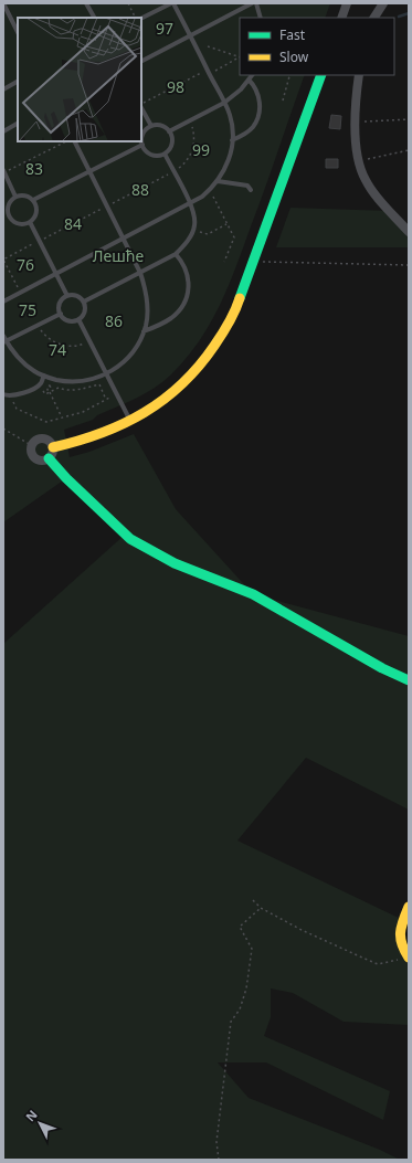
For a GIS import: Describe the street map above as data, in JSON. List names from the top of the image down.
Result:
{
  "parks": [
    "97",
    "98",
    "99",
    "83",
    "88",
    "84",
    "Лешће",
    "76",
    "75",
    "86",
    "74"
  ],
  "legend": ["Fast", "Slow"],
  "north": "top left"
}
